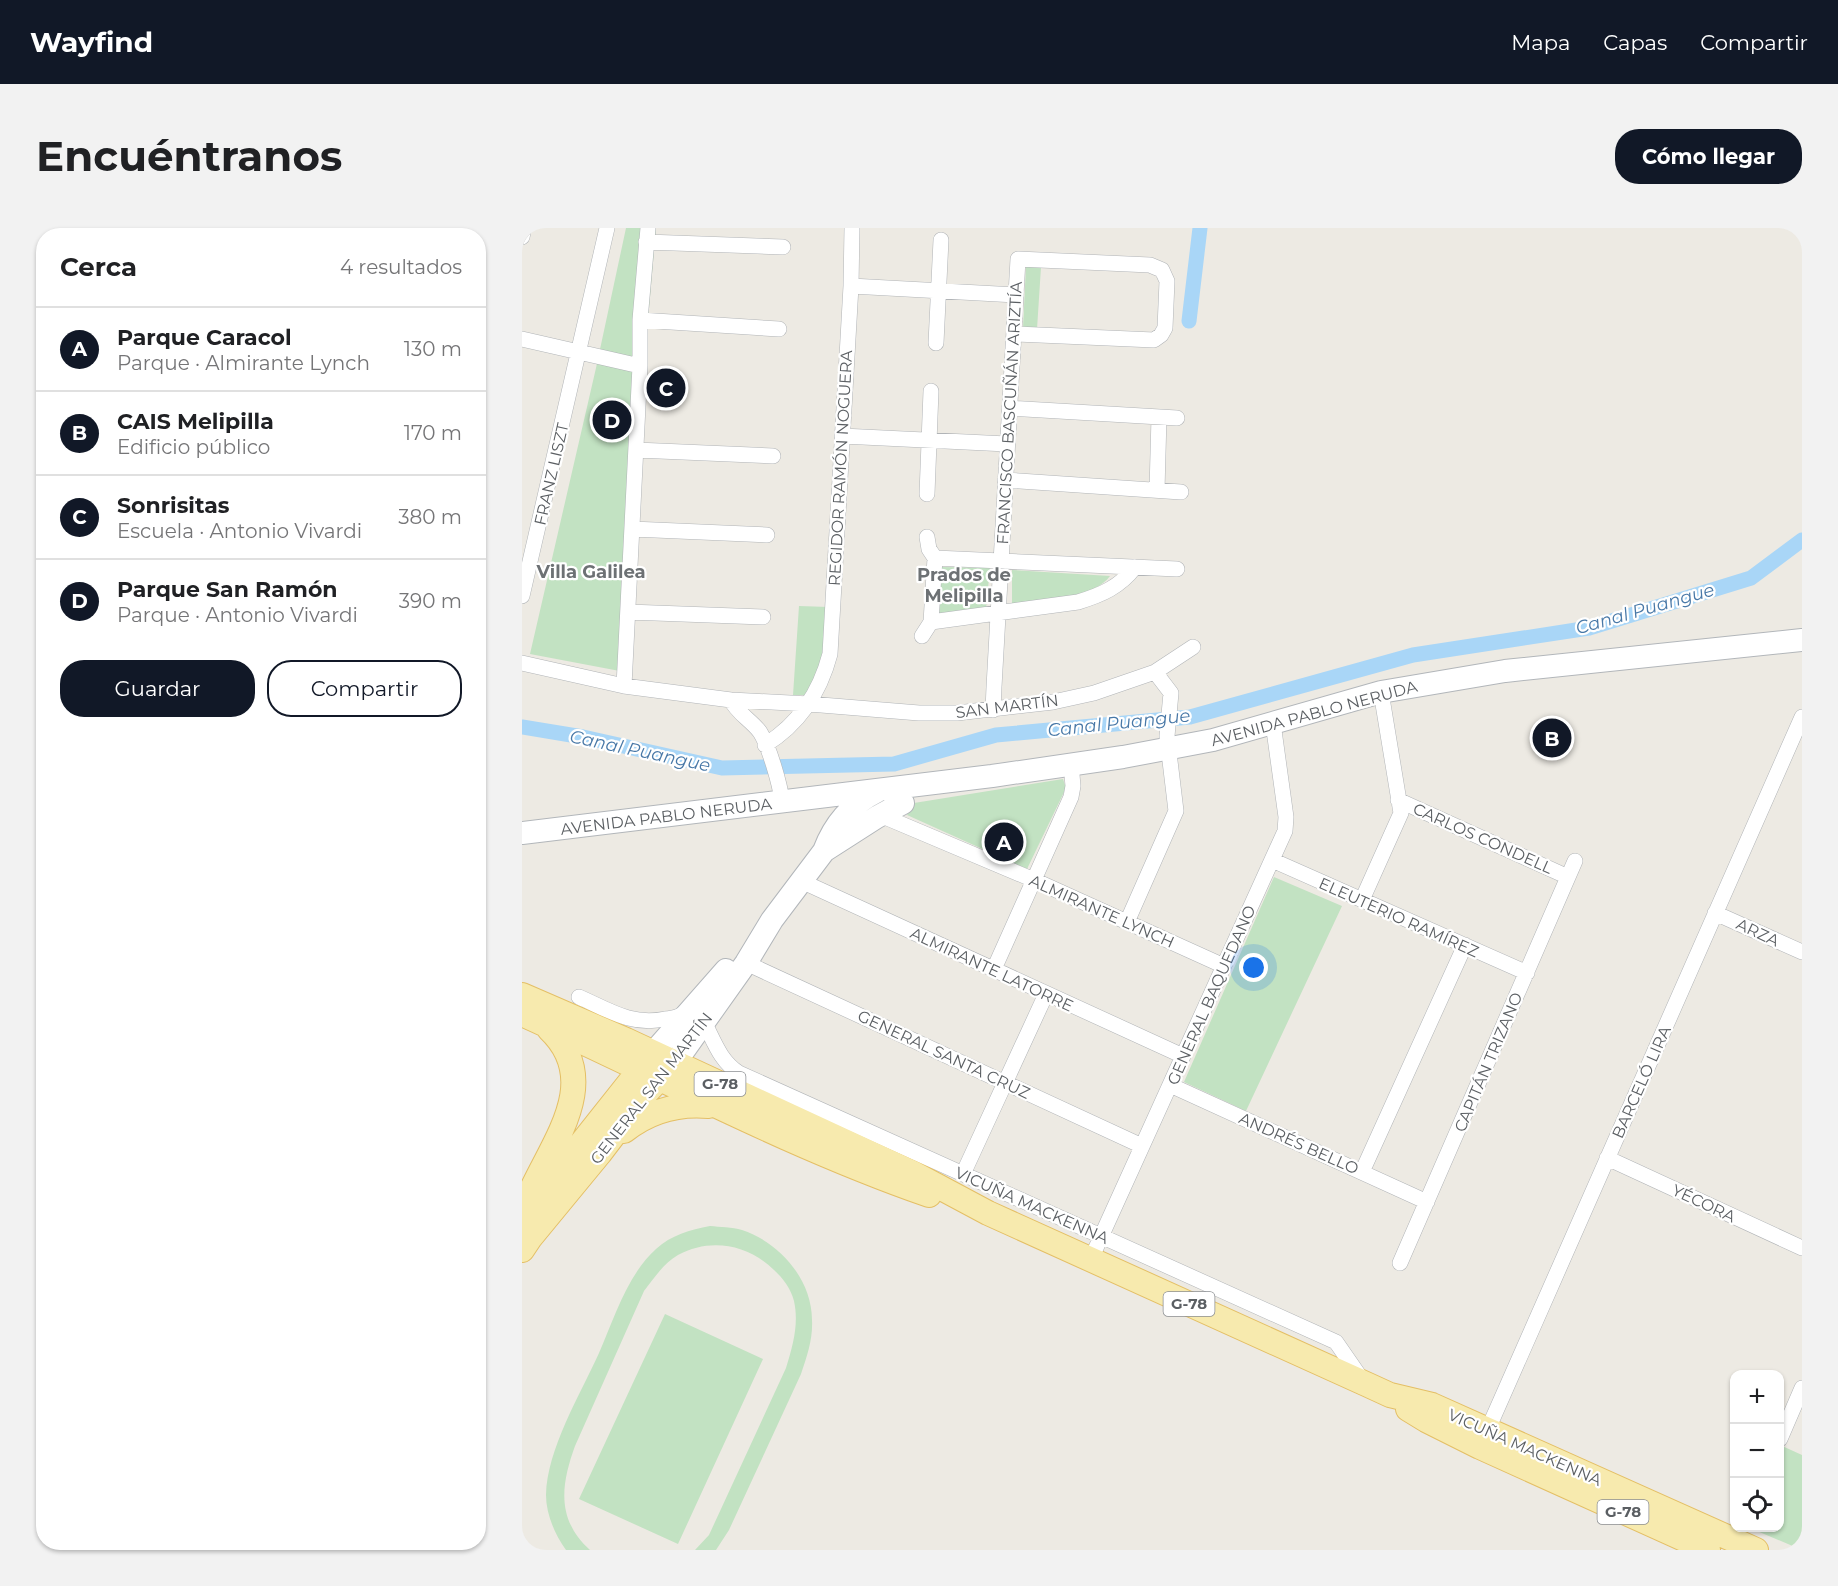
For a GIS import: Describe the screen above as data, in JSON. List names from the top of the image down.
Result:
{
  "streets": {
    "main road": [
      "AVENIDA PABLO NERUDA",
      "G-78",
      "GENERAL SAN MARTÍN",
      "VICUÑA MACKENNA"
    ],
    "street": [
      "FRANCISCO BASCUÑÁN ARIZTÍA",
      "REGIDOR RAMÓN NOGUERA",
      "FRANZ LISZT",
      "SAN MARTÍN",
      "CARLOS CONDELL",
      "ALMIRANTE LYNCH",
      "ELEUTERIO RAMÍREZ",
      "ARZA",
      "ALMIRANTE LATORRE",
      "GENERAL BAQUEDANO",
      "GENERAL SANTA CRUZ",
      "CAPITÁN TRIZANO",
      "BARCELÓ LIRA",
      "ANDRÉS BELLO",
      "YÉCORA"
    ]
  },
  "crossings": [
    ["FRANCISCO BASCUÑÁN ARIZTÍA", "SAN MARTÍN"],
    ["REGIDOR RAMÓN NOGUERA", "SAN MARTÍN"],
    ["AVENIDA PABLO NERUDA", "GENERAL BAQUEDANO"],
    ["AVENIDA PABLO NERUDA", "GENERAL SAN MARTÍN"],
    ["CARLOS CONDELL", "CAPITÁN TRIZANO"],
    ["ALMIRANTE LYNCH", "GENERAL BAQUEDANO"],
    ["ALMIRANTE LYNCH", "GENERAL SAN MARTÍN"],
    ["ELEUTERIO RAMÍREZ", "GENERAL BAQUEDANO"],
    ["ELEUTERIO RAMÍREZ", "CAPITÁN TRIZANO"],
    ["ARZA", "BARCELÓ LIRA"],
    ["ALMIRANTE LATORRE", "GENERAL BAQUEDANO"],
    ["ALMIRANTE LATORRE", "GENERAL SAN MARTÍN"],
    ["GENERAL BAQUEDANO", "GENERAL SANTA CRUZ"],
    ["GENERAL BAQUEDANO", "ANDRÉS BELLO"],
    ["GENERAL BAQUEDANO", "VICUÑA MACKENNA"],
    ["GENERAL SANTA CRUZ", "GENERAL SAN MARTÍN"],
    ["CAPITÁN TRIZANO", "ANDRÉS BELLO"],
    ["BARCELÓ LIRA", "YÉCORA"],
    ["BARCELÓ LIRA", "VICUÑA MACKENNA"],
    ["GENERAL SAN MARTÍN", "VICUÑA MACKENNA"]
  ],
  "districts": ["Villa Galilea", "Prados de Melipilla"],
  "water": ["Canal Puangue"],
  "page": {
    "header": "Wayfind",
    "nav": ["Mapa", "Capas", "Compartir"],
    "buttons": [
      "Cómo llegar",
      ["Guardar", "Compartir"]
    ],
    "title": "Encuéntranos",
    "heading": ["Cerca", "4 resultados"],
    "list": [
      {
        "mark": "A",
        "name": "Parque Caracol",
        "note": "Parque · Almirante Lynch",
        "value": "130 m"
      },
      {
        "mark": "B",
        "name": "CAIS Melipilla",
        "note": "Edificio público",
        "value": "170 m"
      },
      {
        "mark": "C",
        "name": "Sonrisitas",
        "note": "Escuela · Antonio Vivardi",
        "value": "380 m"
      },
      {
        "mark": "D",
        "name": "Parque San Ramón",
        "note": "Parque · Antonio Vivardi",
        "value": "390 m"
      }
    ],
    "pins": [
      "C",
      "D",
      "B",
      "A"
    ],
    "map_buttons": ["+", "−"]
  }
}
